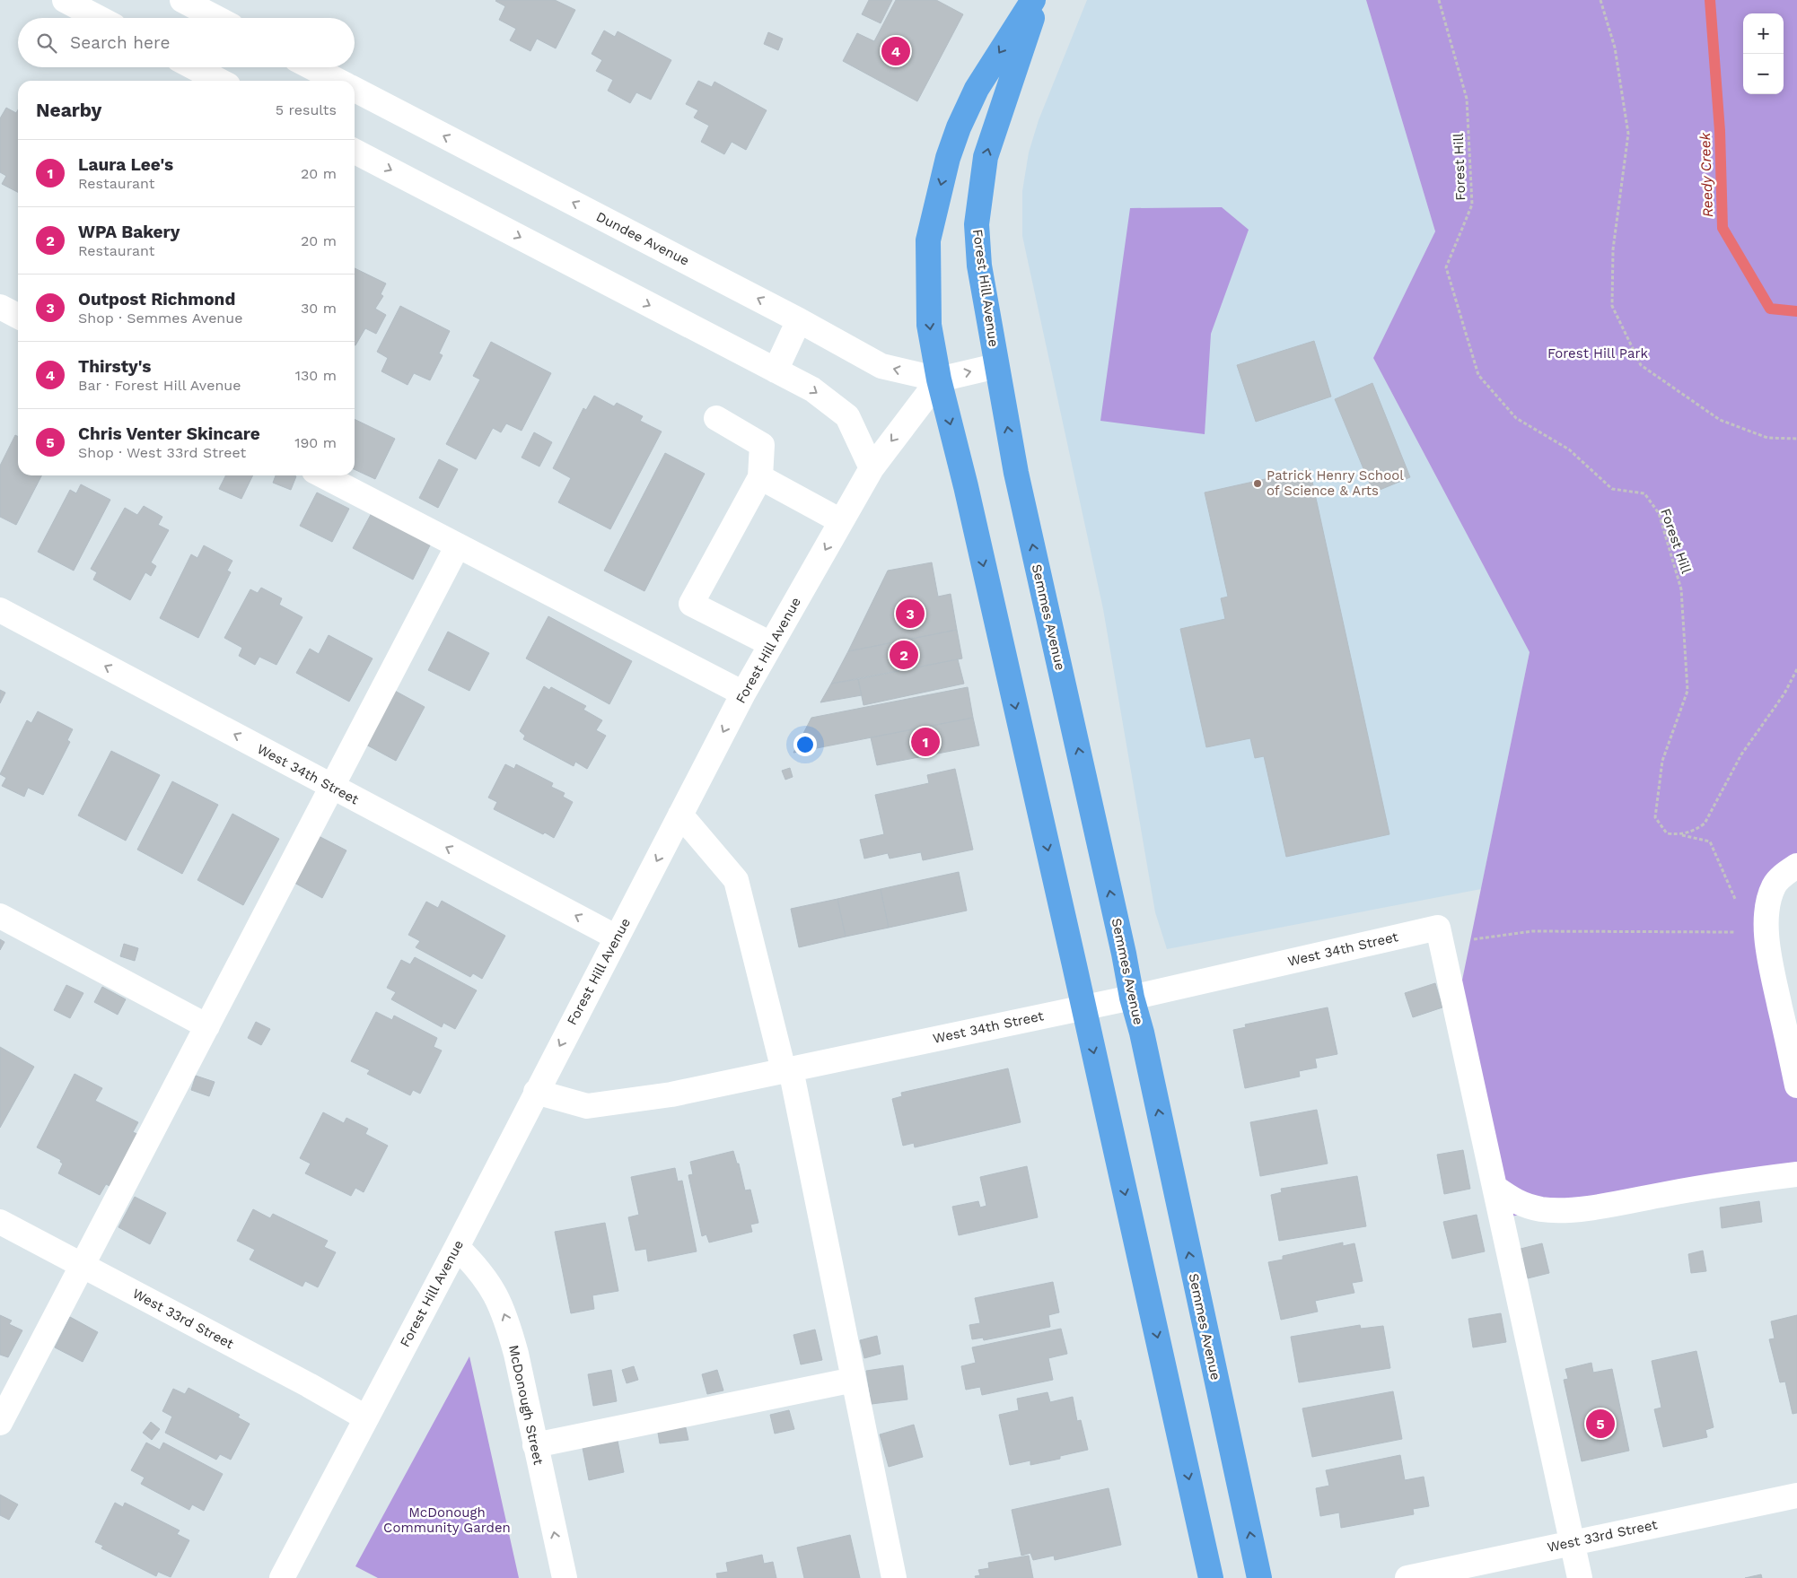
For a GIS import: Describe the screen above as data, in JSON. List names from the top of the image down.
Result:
{
  "streets": {
    "main road": ["Forest Hill Avenue", "Semmes Avenue"],
    "street": [
      "Dundee Avenue",
      "West 34th Street",
      "West 33rd Street",
      "McDonough Street"
    ],
    "path": ["Forest Hill"]
  },
  "crossings": [
    ["Dundee Avenue", "Forest Hill Avenue"],
    ["Forest Hill Avenue", "Semmes Avenue"],
    ["Forest Hill Avenue", "West 34th Street"],
    ["Forest Hill Avenue", "West 33rd Street"],
    ["Forest Hill Avenue", "McDonough Street"],
    ["Semmes Avenue", "West 34th Street"]
  ],
  "one_way": ["West 34th Street", "McDonough Street"],
  "water": ["Reedy Creek"],
  "parks": ["Forest Hill Park", "McDonough Community Garden"],
  "places": ["Patrick Henry School of Science & Arts"],
  "page": {
    "map_buttons": ["+", "−"],
    "search": "Search here",
    "pins": [
      "4",
      "3",
      "2",
      "1",
      "5"
    ],
    "heading": ["Nearby", "5 results"],
    "list": [
      {
        "mark": "1",
        "name": "Laura Lee's",
        "note": "Restaurant",
        "value": "20 m"
      },
      {
        "mark": "2",
        "name": "WPA Bakery",
        "note": "Restaurant",
        "value": "20 m"
      },
      {
        "mark": "3",
        "name": "Outpost Richmond",
        "note": "Shop · Semmes Avenue",
        "value": "30 m"
      },
      {
        "mark": "4",
        "name": "Thirsty's",
        "note": "Bar · Forest Hill Avenue",
        "value": "130 m"
      },
      {
        "mark": "5",
        "name": "Chris Venter Skincare",
        "note": "Shop · West 33rd Street",
        "value": "190 m"
      }
    ]
  }
}
